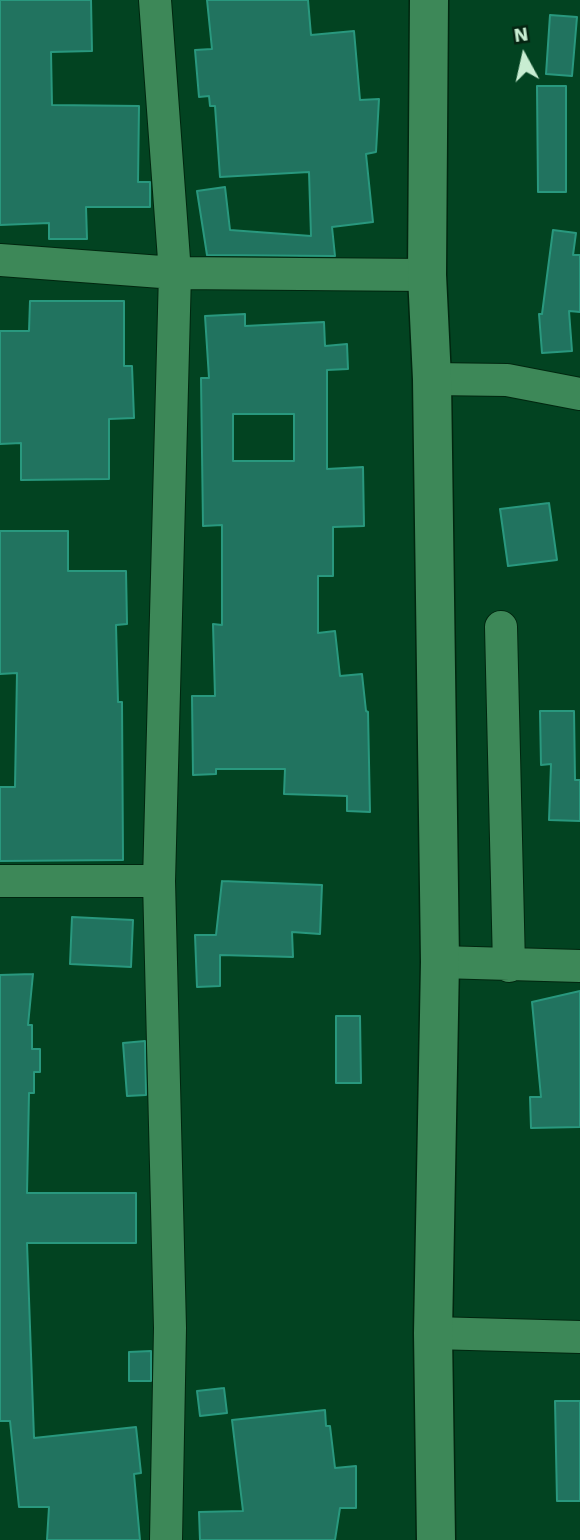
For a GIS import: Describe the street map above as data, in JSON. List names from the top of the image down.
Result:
{
  "north": "top"
}
